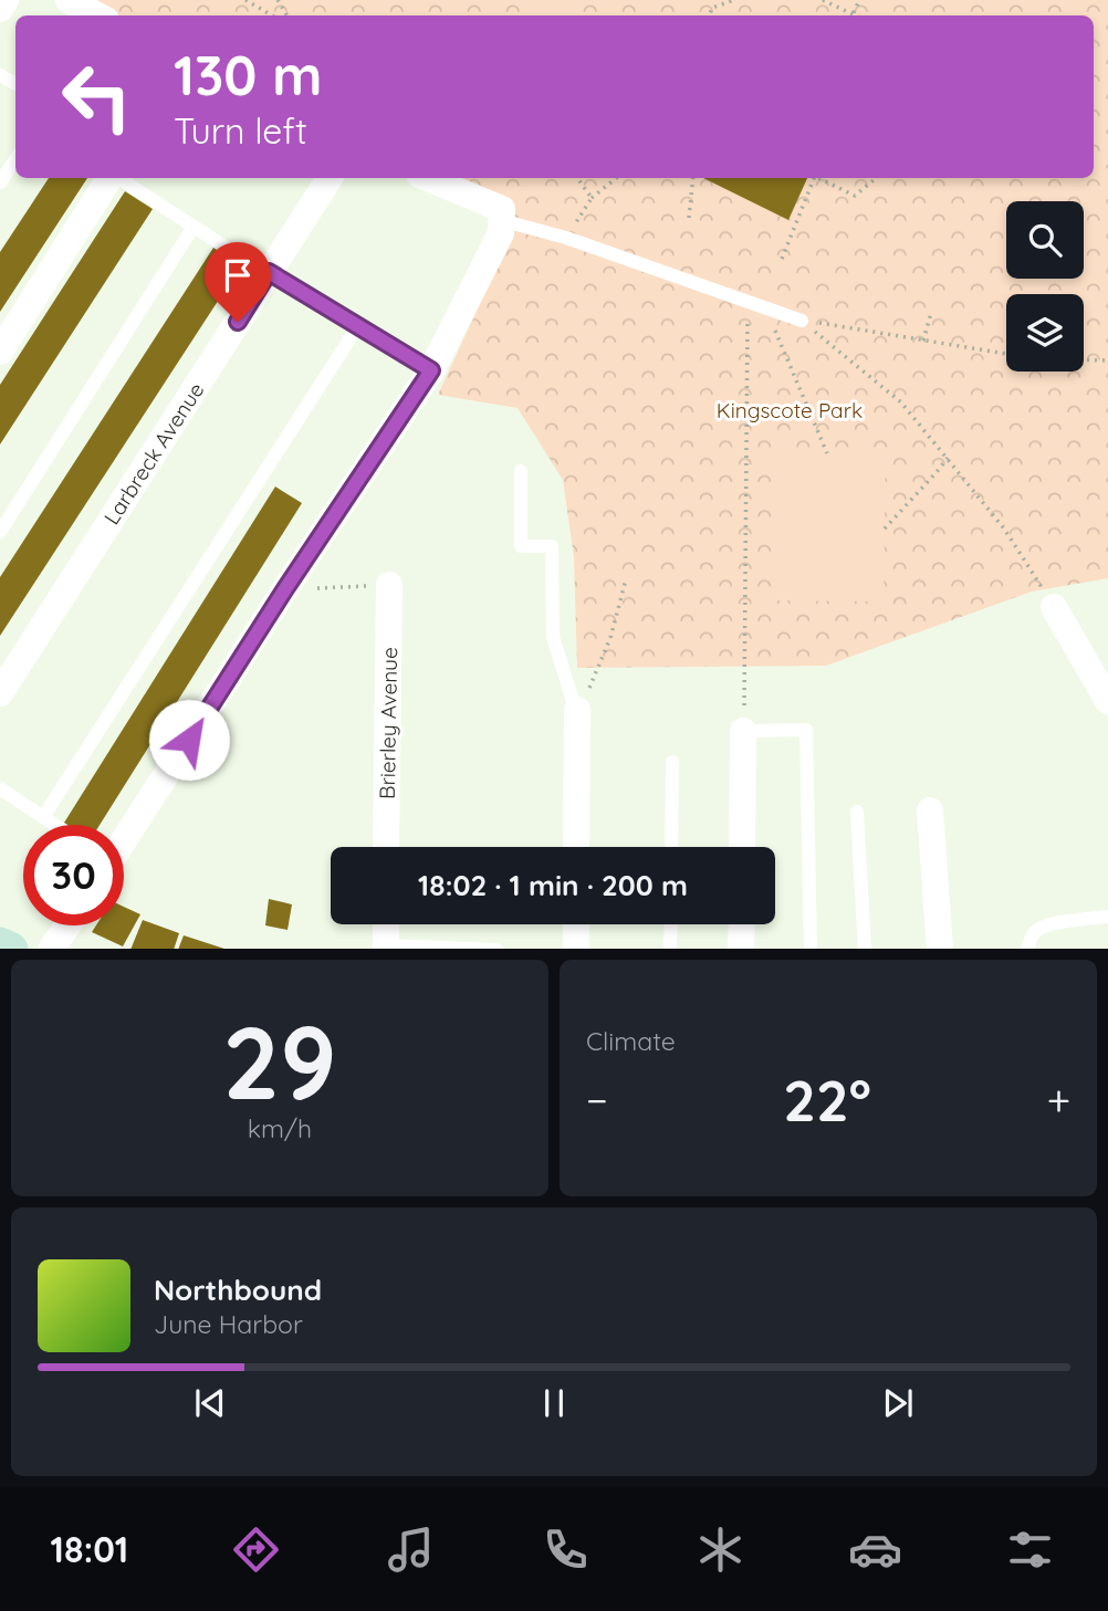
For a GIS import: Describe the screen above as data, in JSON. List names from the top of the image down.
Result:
{
  "streets": {
    "street": ["Larbreck Avenue", "Brierley Avenue"]
  },
  "parks": ["Kingscote Park"],
  "page": {
    "turn": ["130 m", "Turn left"],
    "limit": "30",
    "trip": "18:02 · 1 min · 200 m",
    "tile": [
      ["29", "km/h"],
      "Climate"
    ],
    "heat": ["−", "22°", "+"],
    "song": ["Northbound", "June Harbor"],
    "tabs": "18:01"
  }
}
